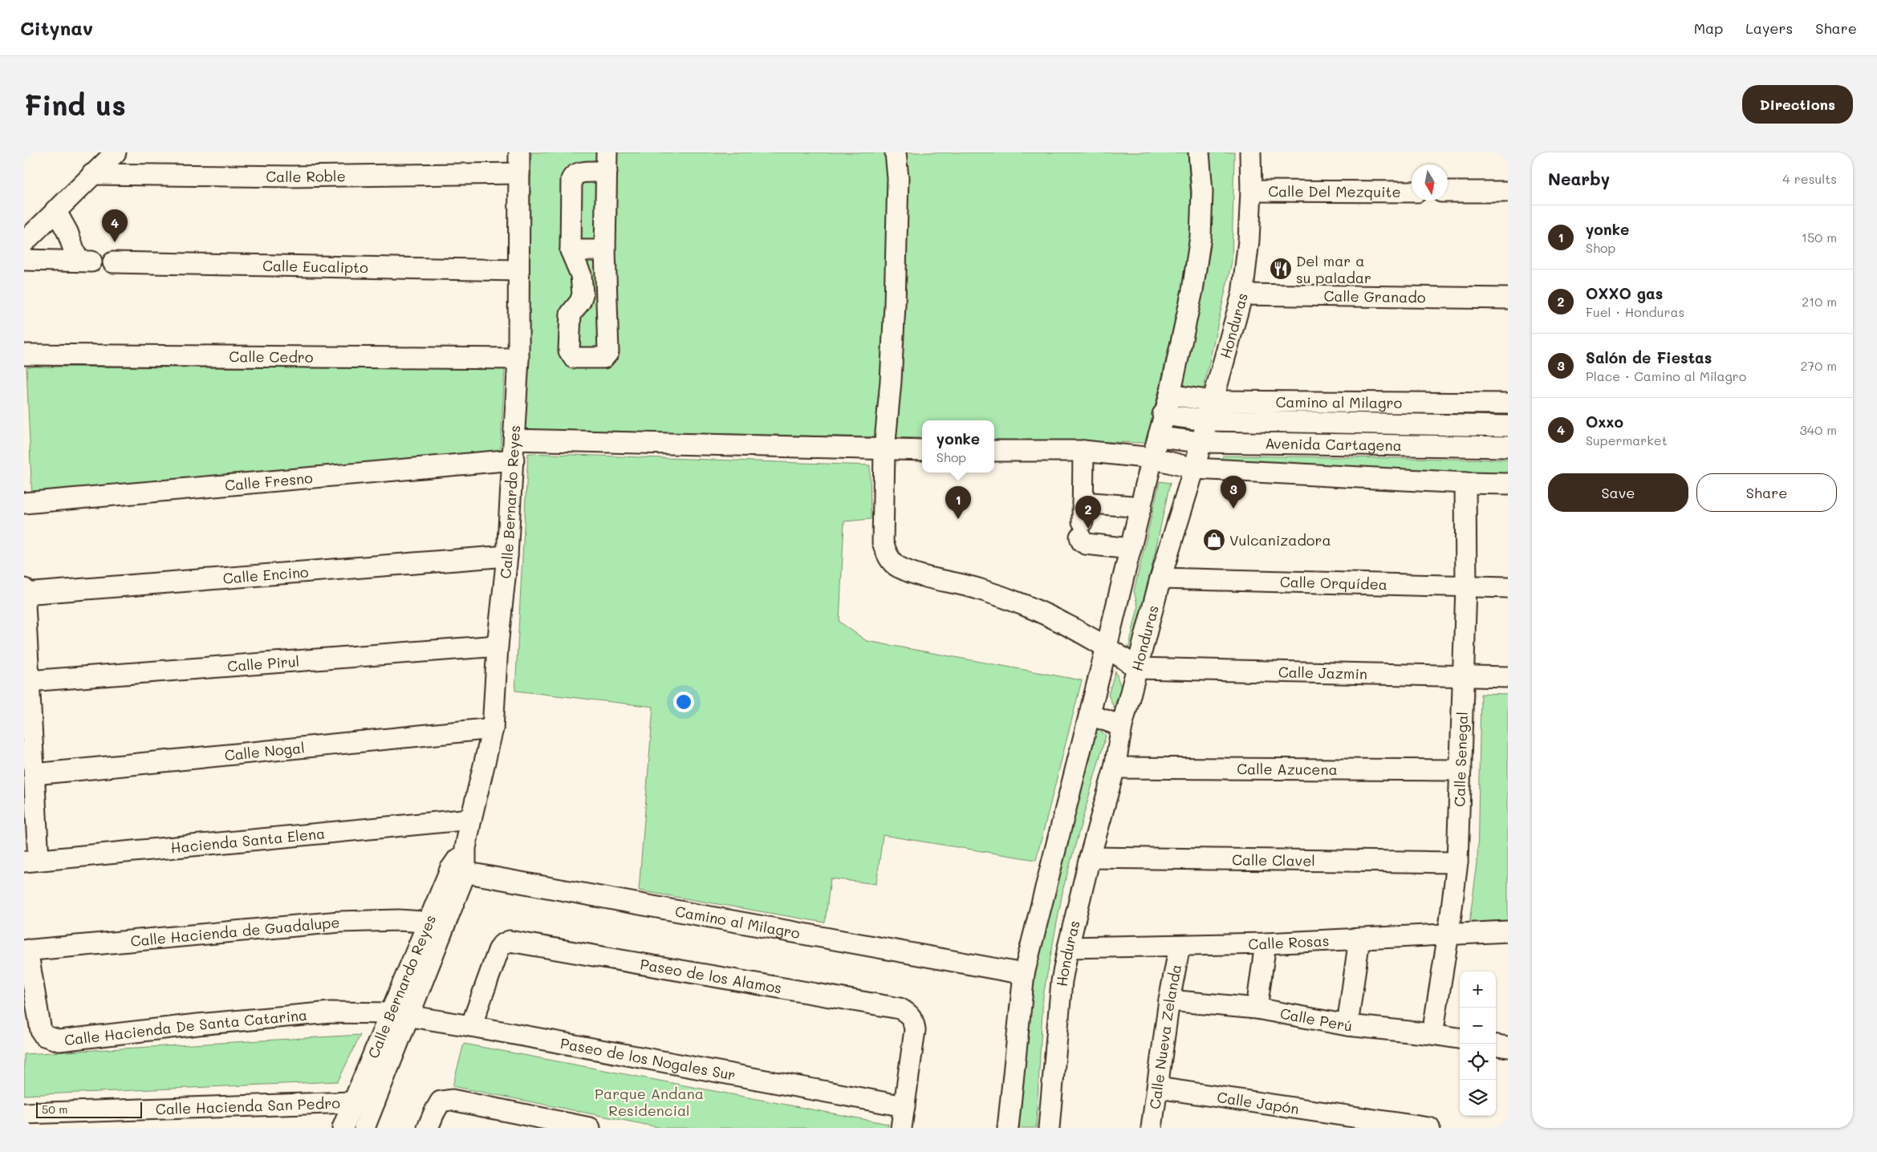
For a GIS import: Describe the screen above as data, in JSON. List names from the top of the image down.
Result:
{
  "streets": {
    "street": [
      "Calle Roble",
      "Calle Del Mezquite",
      "Calle Eucalipto",
      "Calle Granado",
      "Honduras",
      "Calle Cedro",
      "Camino al Milagro",
      "Avenida Cartagena",
      "Calle Fresno",
      "Calle Bernardo Reyes",
      "Calle Encino",
      "Calle Orquídea",
      "Calle Pirul",
      "Calle Jazmin",
      "Calle Nogal",
      "Calle Senegal",
      "Calle Azucena",
      "Hacienda Santa Elena",
      "Calle Clavel",
      "Calle Hacienda de Guadalupe",
      "Calle Rosas",
      "Paseo de los Alamos",
      "Calle Perú",
      "Calle Hacienda De Santa Catarina",
      "Calle Nueva Zelanda",
      "Paseo de los Nogales Sur",
      "Calle Japón",
      "Calle Hacienda San Pedro"
    ]
  },
  "crossings": [
    ["Calle Roble", "Calle Bernardo Reyes"],
    ["Calle Del Mezquite", "Honduras"],
    ["Calle Eucalipto", "Calle Bernardo Reyes"],
    ["Calle Granado", "Honduras"],
    ["Honduras", "Camino al Milagro"],
    ["Honduras", "Avenida Cartagena"],
    ["Honduras", "Calle Orquídea"],
    ["Honduras", "Calle Jazmin"],
    ["Honduras", "Calle Azucena"],
    ["Honduras", "Calle Clavel"],
    ["Honduras", "Calle Rosas"],
    ["Calle Cedro", "Calle Bernardo Reyes"],
    ["Camino al Milagro", "Calle Bernardo Reyes"],
    ["Calle Fresno", "Calle Bernardo Reyes"],
    ["Calle Bernardo Reyes", "Calle Encino"],
    ["Calle Bernardo Reyes", "Calle Pirul"],
    ["Calle Bernardo Reyes", "Calle Nogal"],
    ["Calle Bernardo Reyes", "Hacienda Santa Elena"],
    ["Calle Bernardo Reyes", "Calle Hacienda de Guadalupe"],
    ["Calle Bernardo Reyes", "Calle Hacienda De Santa Catarina"],
    ["Calle Bernardo Reyes", "Paseo de los Nogales Sur"],
    ["Calle Bernardo Reyes", "Calle Hacienda San Pedro"],
    ["Calle Orquídea", "Calle Senegal"],
    ["Calle Jazmin", "Calle Senegal"],
    ["Calle Senegal", "Calle Azucena"],
    ["Calle Senegal", "Calle Clavel"],
    ["Calle Senegal", "Calle Rosas"],
    ["Calle Senegal", "Calle Perú"],
    ["Calle Hacienda de Guadalupe", "Calle Hacienda De Santa Catarina"],
    ["Calle Rosas", "Calle Nueva Zelanda"],
    ["Paseo de los Alamos", "Paseo de los Nogales Sur"],
    ["Calle Perú", "Calle Nueva Zelanda"],
    ["Calle Hacienda De Santa Catarina", "Paseo de los Nogales Sur"],
    ["Calle Nueva Zelanda", "Calle Japón"]
  ],
  "parks": ["Parque Andana Residencial"],
  "places": {
    "restaurant": ["Del mar a su paladar"],
    "shop": ["Vulcanizadora"]
  },
  "scale_bar": "50 m",
  "north": "bottom",
  "page": {
    "header": "Citynav",
    "nav": ["Map", "Layers", "Share"],
    "buttons": [
      "Directions",
      ["Save", "Share"]
    ],
    "title": "Find us",
    "heading": ["Nearby", "4 results"],
    "list": [
      {
        "mark": "1",
        "name": "yonke",
        "note": "Shop",
        "value": "150 m"
      },
      {
        "mark": "2",
        "name": "OXXO gas",
        "note": "Fuel · Honduras",
        "value": "210 m"
      },
      {
        "mark": "3",
        "name": "Salón de Fiestas",
        "note": "Place · Camino al Milagro",
        "value": "270 m"
      },
      {
        "mark": "4",
        "name": "Oxxo",
        "note": "Supermarket",
        "value": "340 m"
      }
    ],
    "pins": [
      "4",
      "3",
      "1",
      "2"
    ],
    "popup": ["yonke", "Shop"],
    "map_buttons": ["+", "−"],
    "scale": "50 m"
  }
}
